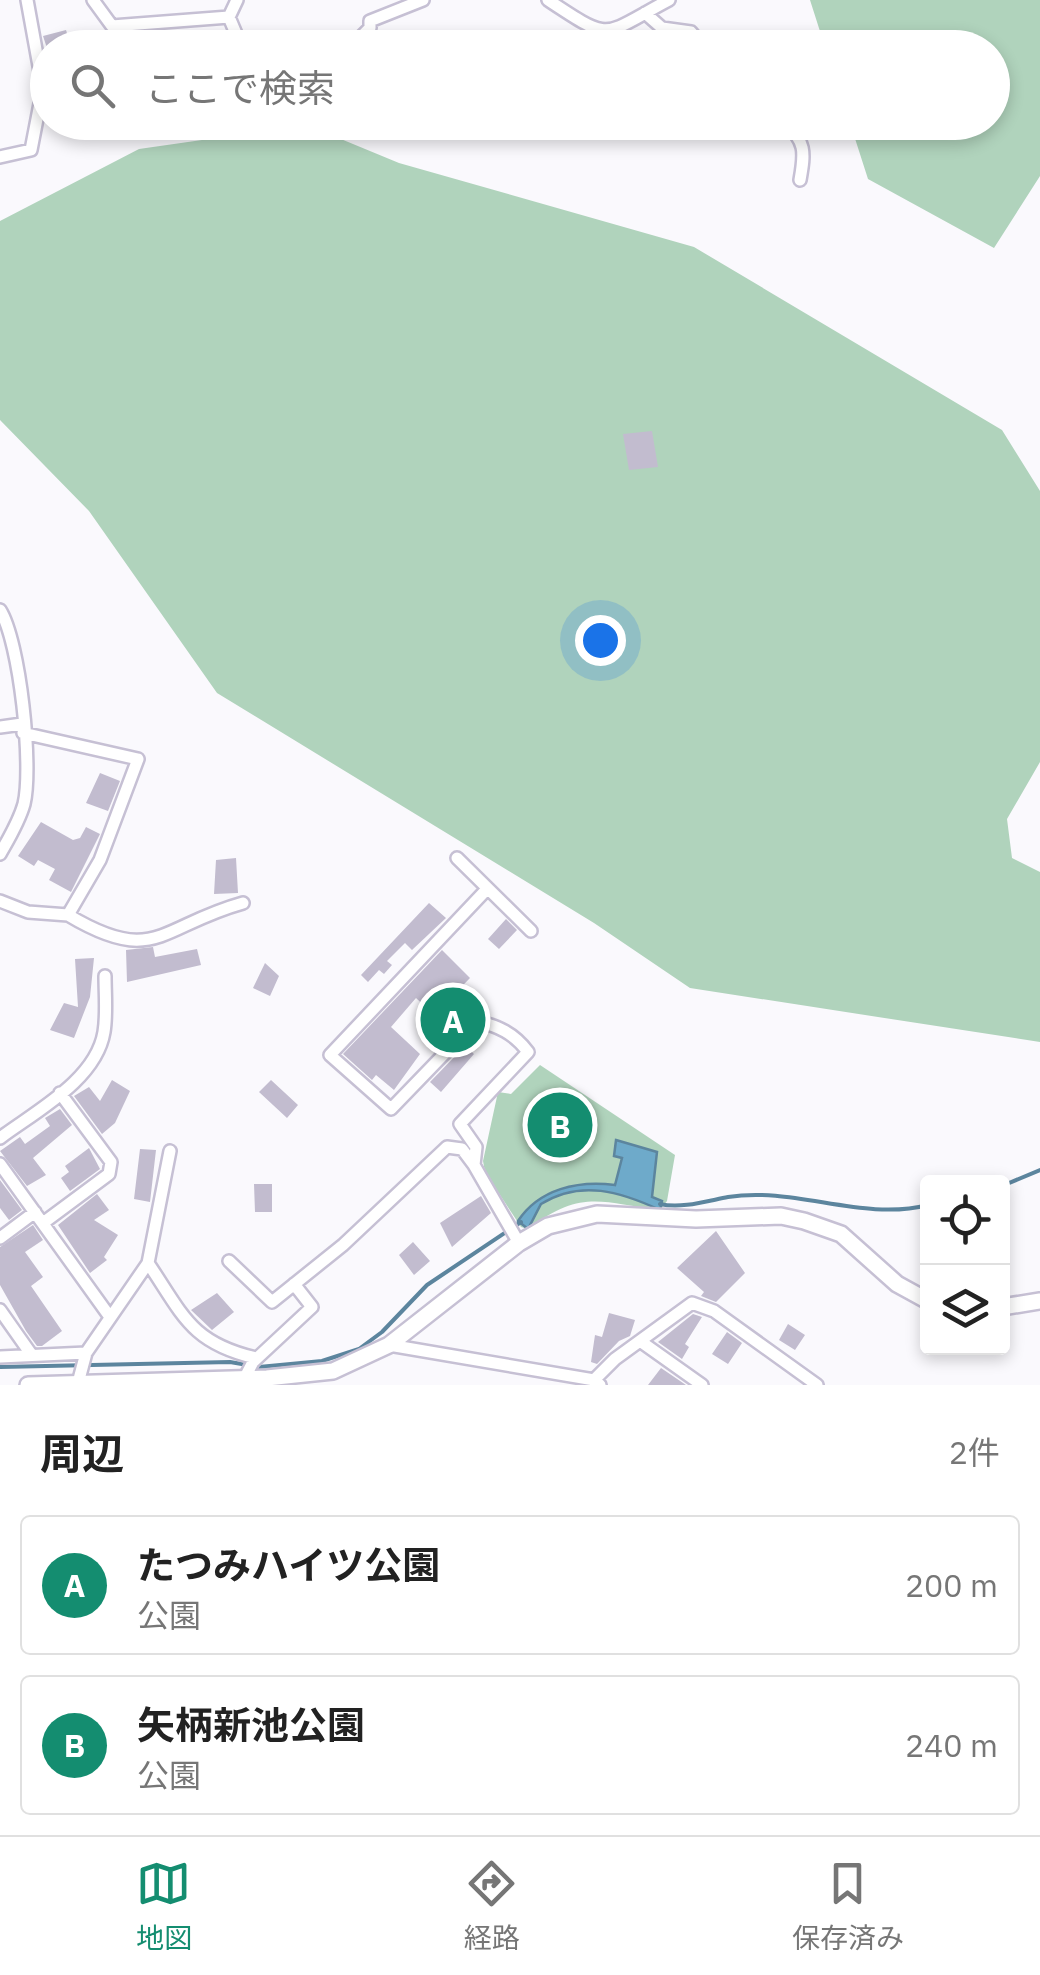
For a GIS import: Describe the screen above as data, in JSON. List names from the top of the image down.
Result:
{
  "page": {
    "search": "ここで検索",
    "pins": ["A", "B"],
    "heading": ["周辺", "2件"],
    "list": [
      {
        "mark": "A",
        "name": "たつみハイツ公園",
        "note": "公園",
        "value": "200 m"
      },
      {
        "mark": "B",
        "name": "矢柄新池公園",
        "note": "公園",
        "value": "240 m"
      }
    ],
    "nav": ["地図", "経路", "保存済み"]
  }
}
